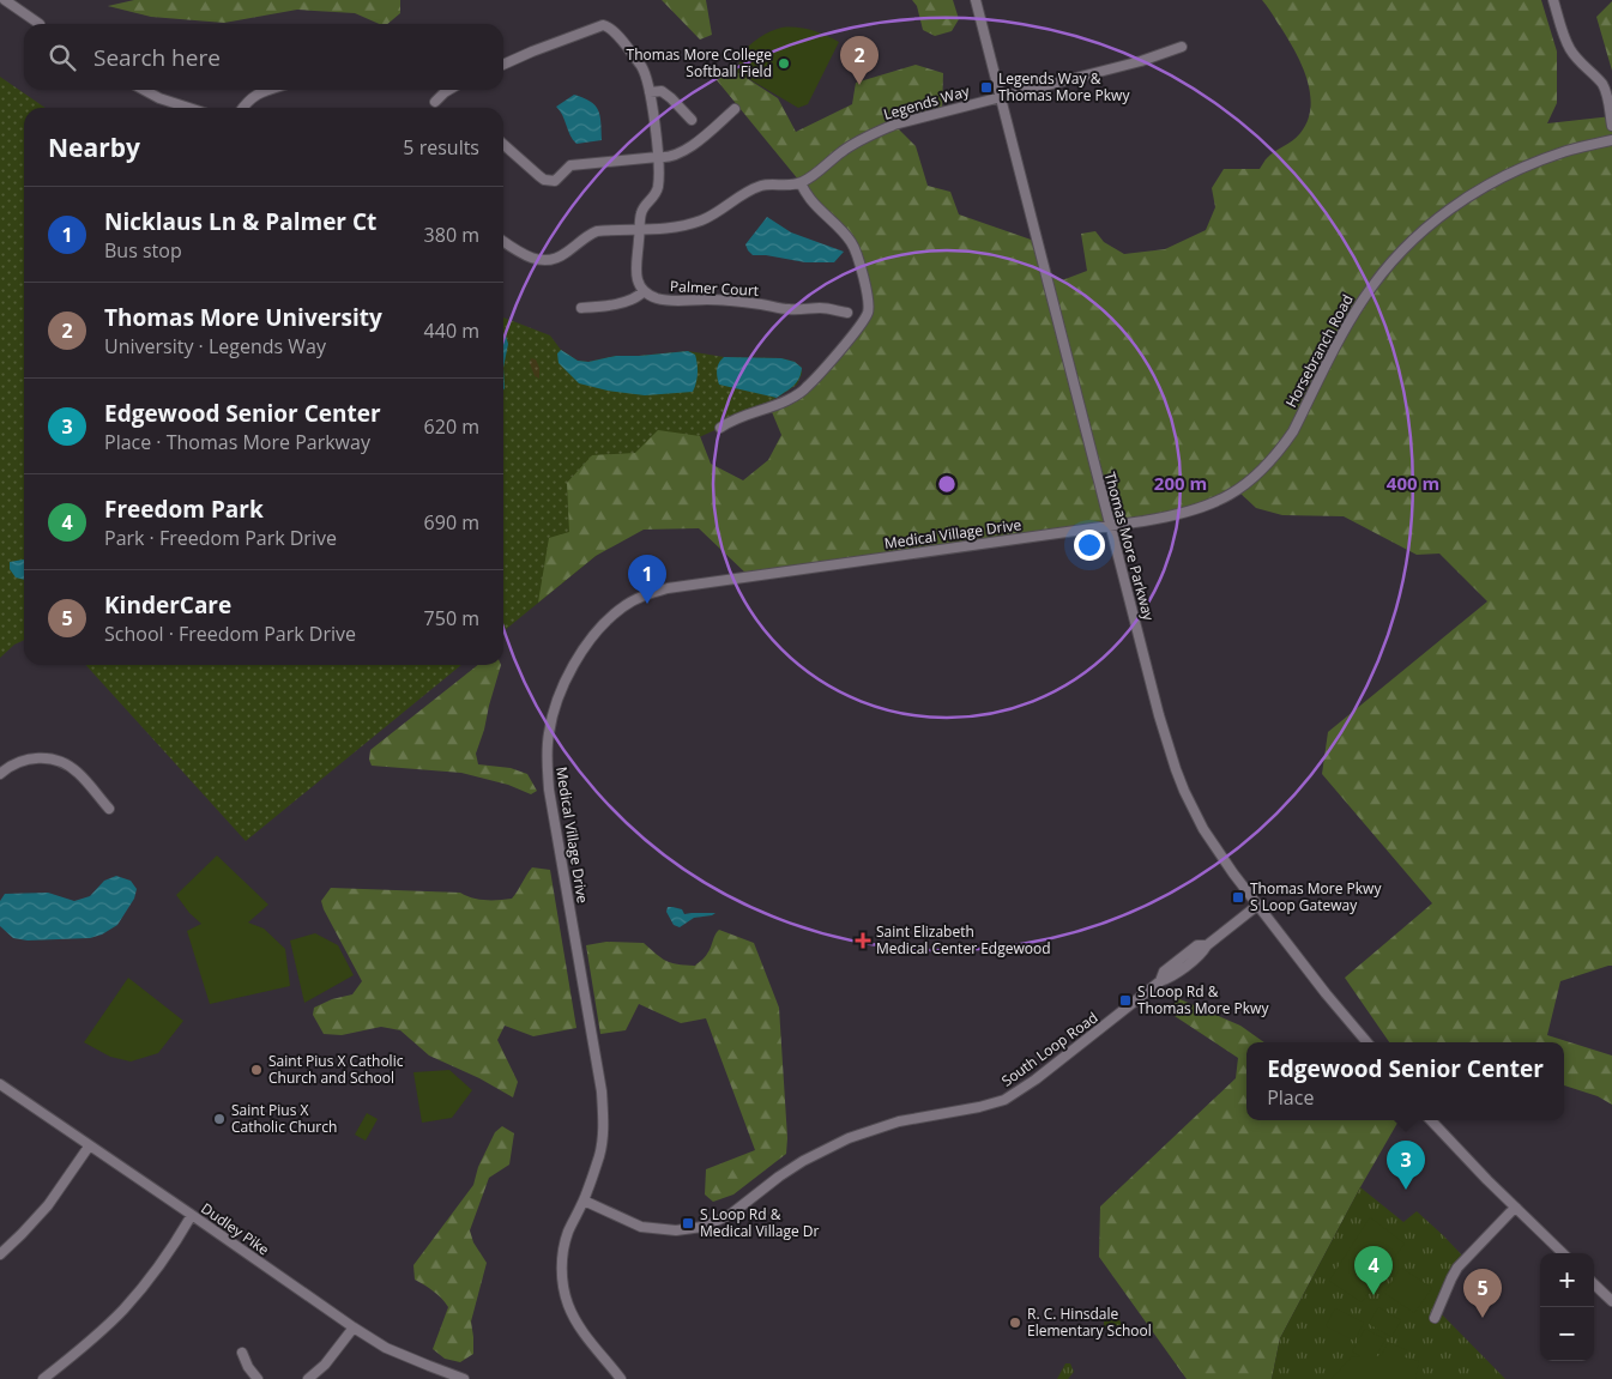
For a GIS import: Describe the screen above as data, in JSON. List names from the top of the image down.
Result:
{
  "streets": {
    "street": [
      "Legends Way",
      "Palmer Court",
      "Horsebranch Road",
      "Medical Village Drive",
      "Thomas More Parkway",
      "South Loop Road",
      "Dudley Pike"
    ]
  },
  "crossings": [
    ["Legends Way", "Thomas More Parkway"],
    ["Horsebranch Road", "Medical Village Drive"],
    ["Horsebranch Road", "Thomas More Parkway"],
    ["Medical Village Drive", "Thomas More Parkway"],
    ["Medical Village Drive", "South Loop Road"],
    ["Thomas More Parkway", "South Loop Road"]
  ],
  "places": {
    "other": [
      "Thomas More College Softball Field",
      "Saint Pius X Catholic Church and School",
      "Saint Pius X Catholic Church",
      "R. C. Hinsdale Elementary School"
    ],
    "transit": [
      "Legends Way & Thomas More Pkwy",
      "Thomas More Pkwy S Loop Gateway",
      "S Loop Rd & Thomas More Pkwy",
      "S Loop Rd & Medical Village Dr"
    ],
    "health": ["Saint Elizabeth Medical Center Edgewood"]
  },
  "page": {
    "search": "Search here",
    "pins": [
      "2",
      "1",
      "3",
      "4",
      "5"
    ],
    "heading": ["Nearby", "5 results"],
    "list": [
      {
        "mark": "1",
        "name": "Nicklaus Ln & Palmer Ct",
        "note": "Bus stop",
        "value": "380 m"
      },
      {
        "mark": "2",
        "name": "Thomas More University",
        "note": "University · Legends Way",
        "value": "440 m"
      },
      {
        "mark": "3",
        "name": "Edgewood Senior Center",
        "note": "Place · Thomas More Parkway",
        "value": "620 m"
      },
      {
        "mark": "4",
        "name": "Freedom Park",
        "note": "Park · Freedom Park Drive",
        "value": "690 m"
      },
      {
        "mark": "5",
        "name": "KinderCare",
        "note": "School · Freedom Park Drive",
        "value": "750 m"
      }
    ],
    "popup": ["Edgewood Senior Center", "Place"],
    "map_buttons": ["+", "−"]
  },
  "rings": ["200 m", "400 m"]
}
